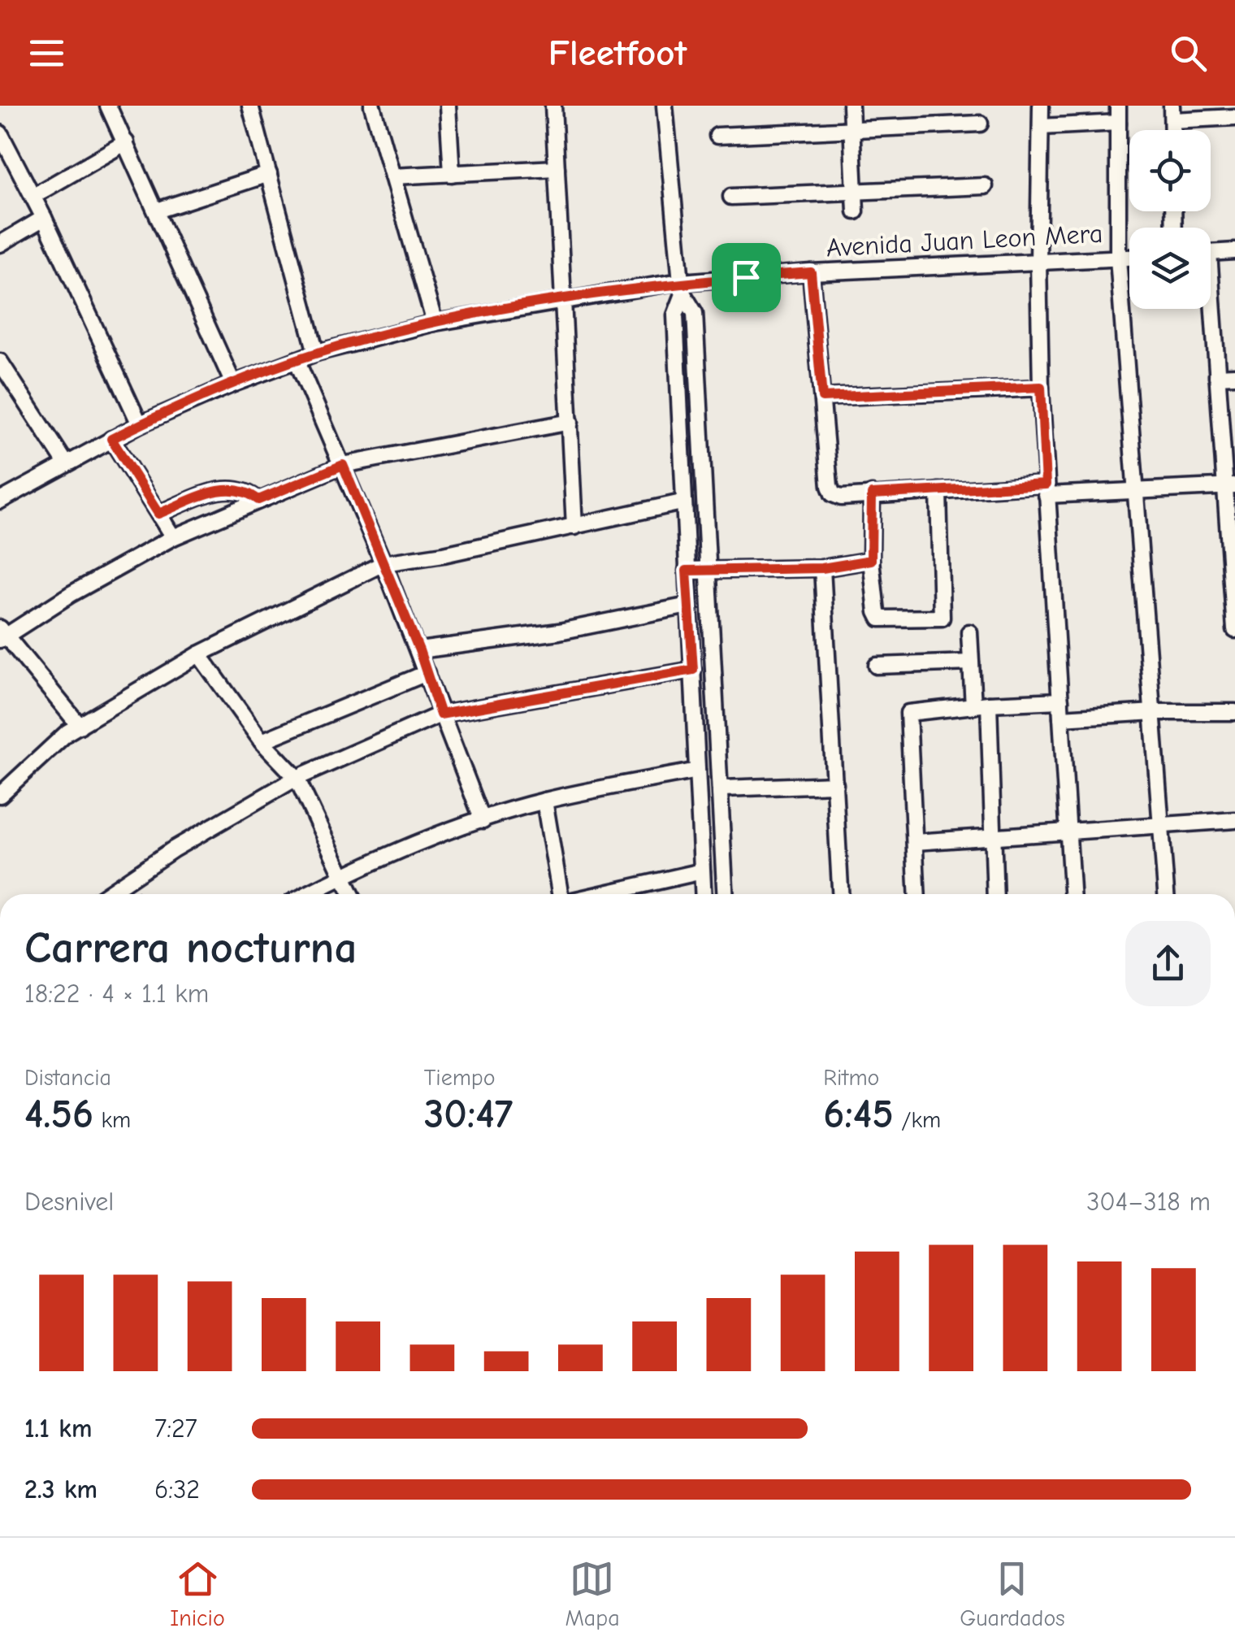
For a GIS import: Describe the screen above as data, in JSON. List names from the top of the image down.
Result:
{
  "streets": {
    "street": ["Avenida Juan Leon Mera"]
  },
  "page": {
    "header": "Fleetfoot",
    "heading": ["Carrera nocturna", "18:22 · 4 × 1.1 km"],
    "stats": [
      ["Distancia", "4.56 km"],
      ["Tiempo", "30:47"],
      ["Ritmo", "6:45 /km"]
    ],
    "chart": ["Desnivel", "304–318 m"],
    "list": [
      {
        "name": "1.1 km",
        "note": "7:27"
      },
      {
        "name": "2.3 km",
        "note": "6:32"
      }
    ],
    "tabs": ["Inicio", "Mapa", "Guardados"]
  }
}
